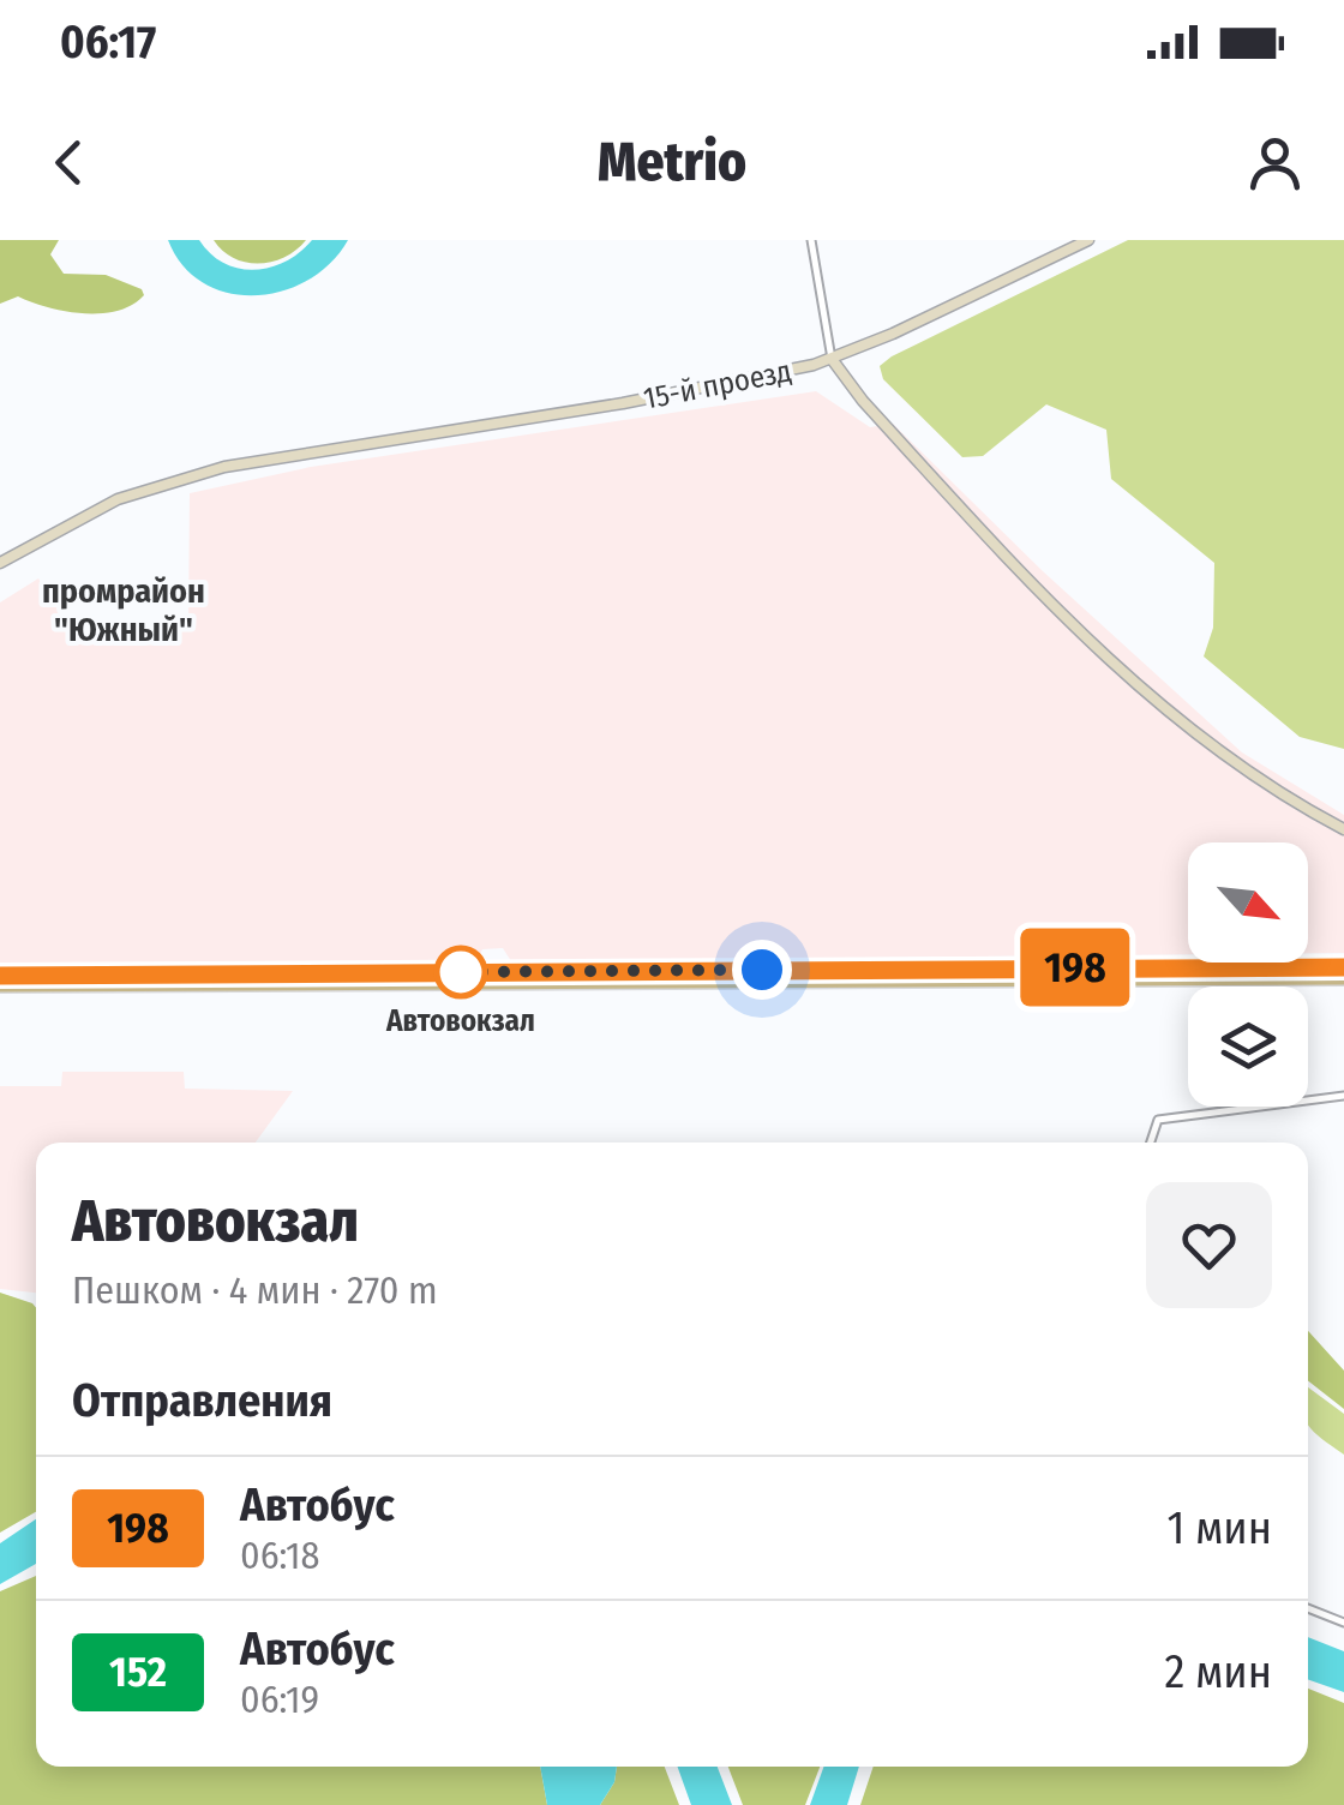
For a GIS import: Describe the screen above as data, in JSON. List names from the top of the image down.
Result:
{
  "streets": {
    "main road": ["15-й проезд"]
  },
  "districts": ["промрайон \"Южный\""],
  "places": ["Автовокзал"],
  "lines": ["bus line 198"],
  "north": "bottom right",
  "page": {
    "status": "06:17",
    "header": "Metrio",
    "on_map": "198",
    "heading": [
      ["Автовокзал", "Пешком · 4 мин · 270 m"],
      "Отправления"
    ],
    "list": [
      {
        "mark": "198",
        "name": "Автобус",
        "note": "06:18",
        "value": "1 мин"
      },
      {
        "mark": "152",
        "name": "Автобус",
        "note": "06:19",
        "value": "2 мин"
      }
    ]
  }
}
